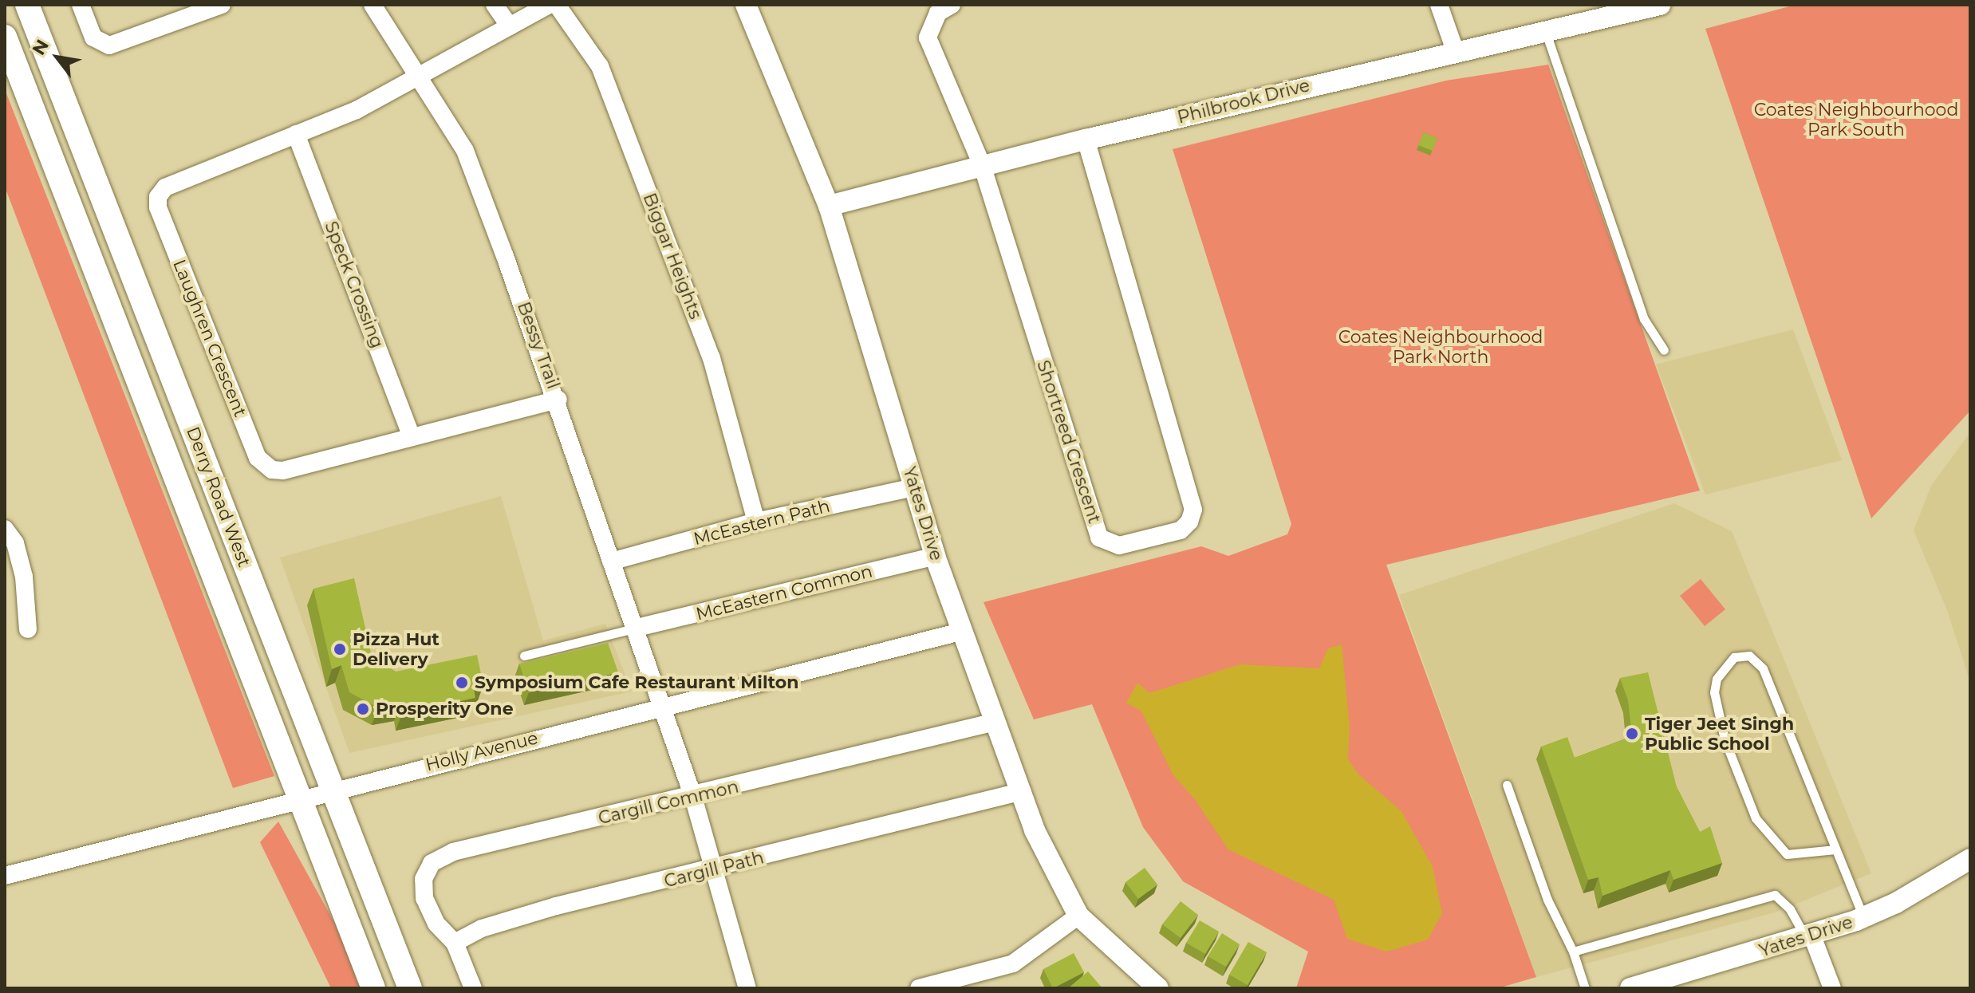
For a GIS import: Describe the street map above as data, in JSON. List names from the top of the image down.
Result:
{
  "streets": {
    "main road": ["Derry Road West"],
    "street": [
      "Philbrook Drive",
      "Biggar Heights",
      "Speck Crossing",
      "Laughren Crescent",
      "Bessy Trail",
      "Shortreed Crescent",
      "Yates Drive",
      "McEastern Path",
      "McEastern Common",
      "Holly Avenue",
      "Cargill Common",
      "Cargill Path"
    ]
  },
  "crossings": [
    ["Philbrook Drive", "Shortreed Crescent"],
    ["Philbrook Drive", "Yates Drive"],
    ["Biggar Heights", "McEastern Path"],
    ["Speck Crossing", "Laughren Crescent"],
    ["Laughren Crescent", "Bessy Trail"],
    ["Bessy Trail", "McEastern Path"],
    ["Bessy Trail", "McEastern Common"],
    ["Bessy Trail", "Holly Avenue"],
    ["Bessy Trail", "Cargill Common"],
    ["Bessy Trail", "Cargill Path"],
    ["Derry Road West", "Holly Avenue"],
    ["Yates Drive", "McEastern Path"],
    ["Yates Drive", "McEastern Common"],
    ["Yates Drive", "Holly Avenue"],
    ["Yates Drive", "Cargill Common"],
    ["Yates Drive", "Cargill Path"],
    ["Cargill Common", "Cargill Path"]
  ],
  "parks": ["Coates Neighbourhood Park South", "Coates Neighbourhood Park North"],
  "places": [
    "Pizza Hut Delivery",
    "Symposium Cafe Restaurant Milton",
    "Prosperity One",
    "Tiger Jeet Singh Public School"
  ],
  "north": "top left"
}
